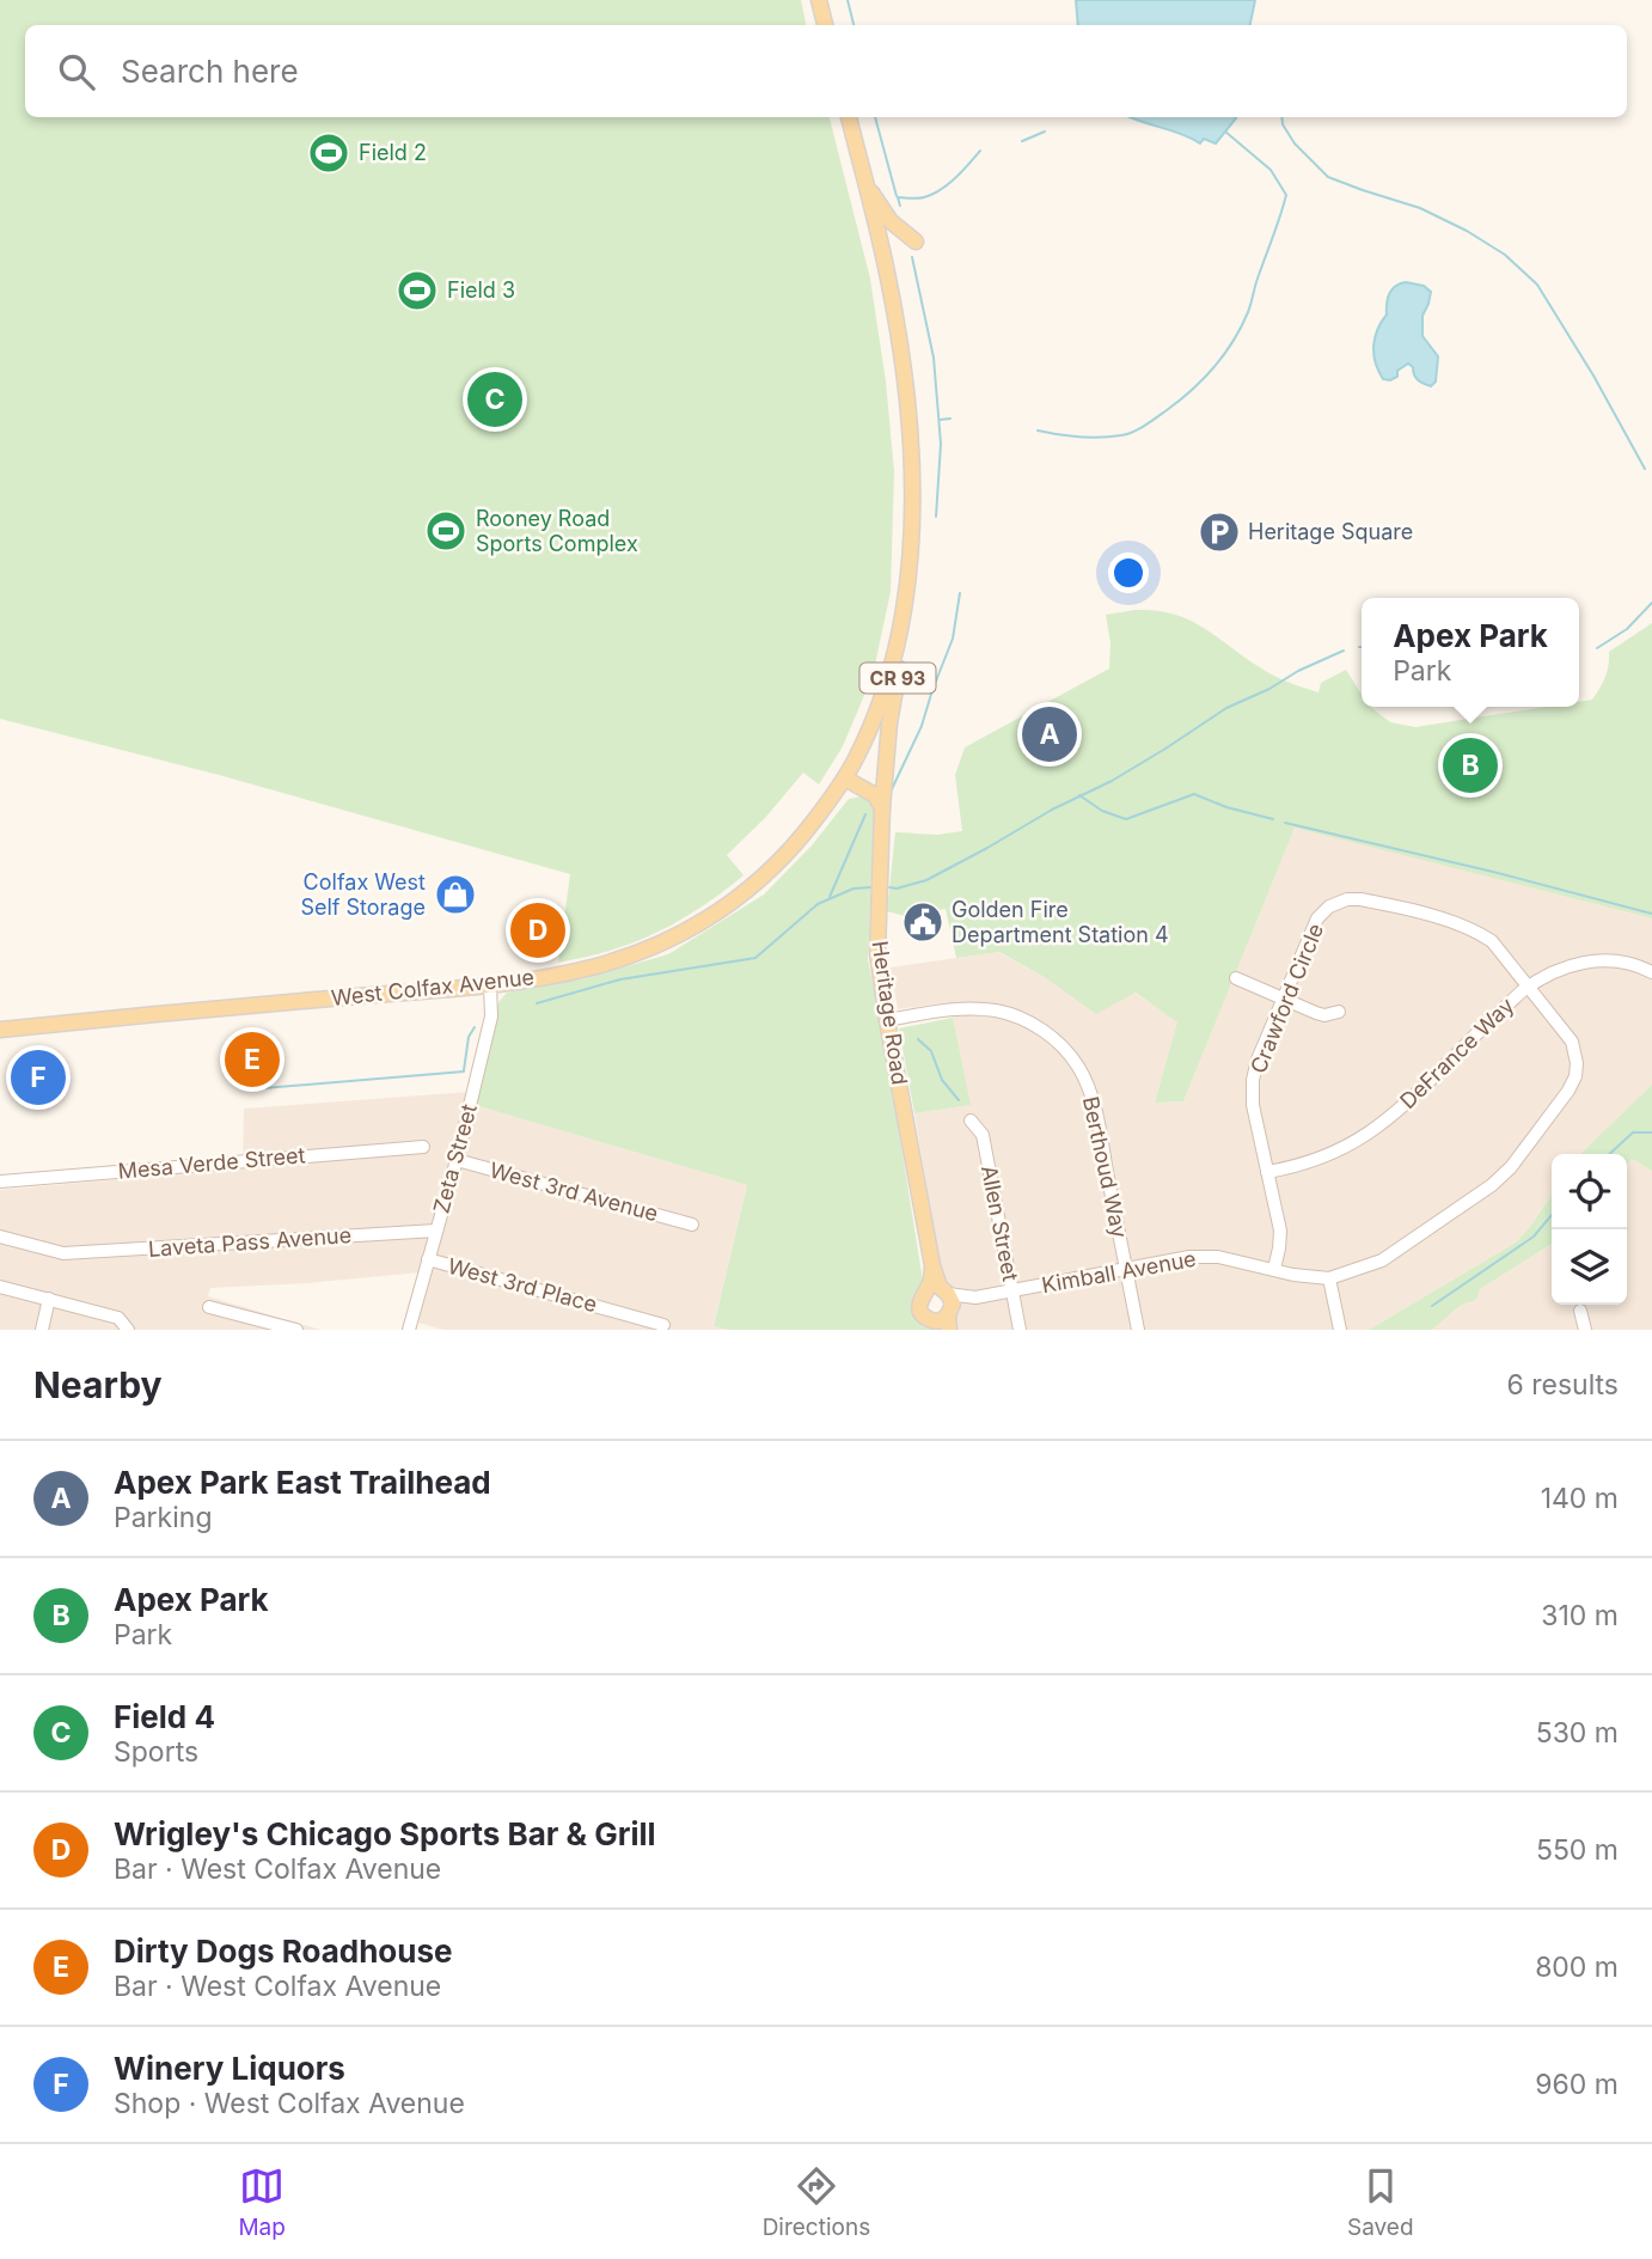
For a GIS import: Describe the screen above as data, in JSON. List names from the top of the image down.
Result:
{
  "streets": {
    "main road": ["CR 93", "West Colfax Avenue", "Heritage Road"],
    "street": [
      "Crawford Circle",
      "DeFrance Way",
      "Zeta Street",
      "Mesa Verde Street",
      "Berthoud Way",
      "West 3rd Avenue",
      "Allen Street",
      "Laveta Pass Avenue",
      "Kimball Avenue",
      "West 3rd Place"
    ]
  },
  "crossings": [
    ["CR 93", "West Colfax Avenue"],
    ["CR 93", "Heritage Road"],
    ["West Colfax Avenue", "Zeta Street"],
    ["Crawford Circle", "DeFrance Way"],
    ["Crawford Circle", "Kimball Avenue"],
    ["Heritage Road", "Berthoud Way"],
    ["Heritage Road", "Kimball Avenue"],
    ["DeFrance Way", "Kimball Avenue"],
    ["Zeta Street", "West 3rd Avenue"],
    ["Zeta Street", "Laveta Pass Avenue"],
    ["Zeta Street", "West 3rd Place"],
    ["Berthoud Way", "Kimball Avenue"],
    ["Allen Street", "Kimball Avenue"]
  ],
  "places": {
    "sports": ["Field 2", "Field 3", "Rooney Road Sports Complex"],
    "parking": ["Heritage Square"],
    "shop": ["Colfax West Self Storage"],
    "public building": ["Golden Fire Department Station 4"]
  },
  "page": {
    "search": "Search here",
    "pins": [
      "C",
      "A",
      "B",
      "D",
      "E",
      "F"
    ],
    "popup": ["Apex Park", "Park"],
    "heading": ["Nearby", "6 results"],
    "list": [
      {
        "mark": "A",
        "name": "Apex Park East Trailhead",
        "note": "Parking",
        "value": "140 m"
      },
      {
        "mark": "B",
        "name": "Apex Park",
        "note": "Park",
        "value": "310 m"
      },
      {
        "mark": "C",
        "name": "Field 4",
        "note": "Sports",
        "value": "530 m"
      },
      {
        "mark": "D",
        "name": "Wrigley's Chicago Sports Bar & Grill",
        "note": "Bar · West Colfax Avenue",
        "value": "550 m"
      },
      {
        "mark": "E",
        "name": "Dirty Dogs Roadhouse",
        "note": "Bar · West Colfax Avenue",
        "value": "800 m"
      },
      {
        "mark": "F",
        "name": "Winery Liquors",
        "note": "Shop · West Colfax Avenue",
        "value": "960 m"
      }
    ],
    "nav": ["Map", "Directions", "Saved"]
  }
}
